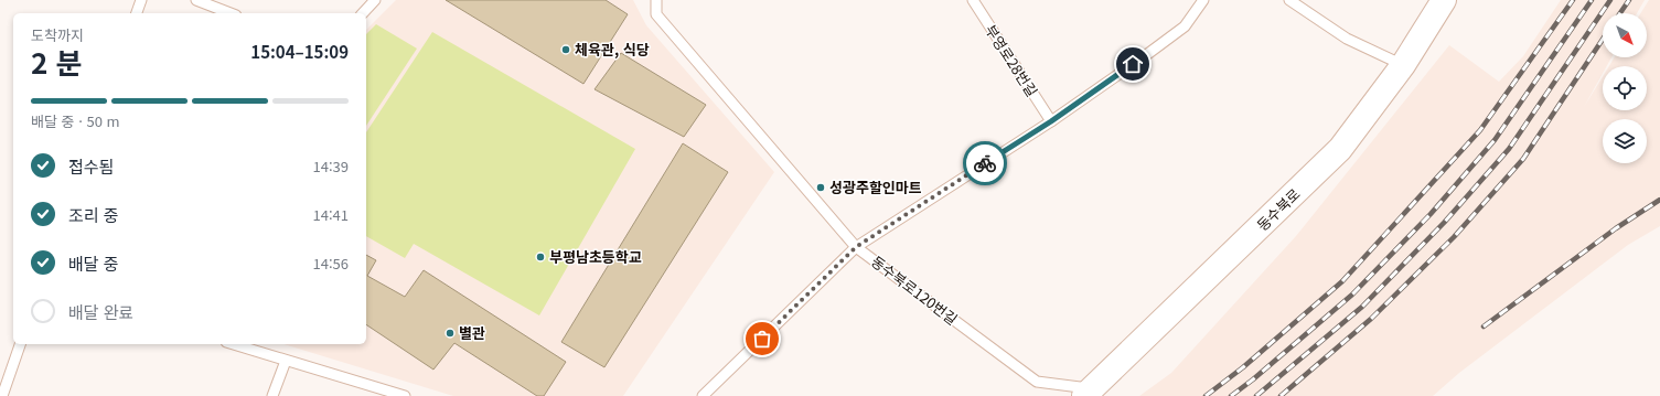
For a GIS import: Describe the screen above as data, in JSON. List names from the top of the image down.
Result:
{
  "streets": {
    "street": ["동수북로"],
    "lane": ["부영로28번길", "동수북로120번길"]
  },
  "crossings": [
    ["동수북로", "동수북로120번길"]
  ],
  "places": [
    "체육관, 식당",
    "성광주할인마트",
    "부평남초등학교",
    "별관"
  ],
  "north": "bottom right",
  "page": {
    "heading": ["2 분", "도착까지", "15:04–15:09"],
    "bar": "배달 중 · 50 m",
    "list": [
      ["접수됨", "14:39"],
      ["조리 중", "14:41"],
      ["배달 중", "14:56"],
      "배달 완료"
    ]
  }
}
